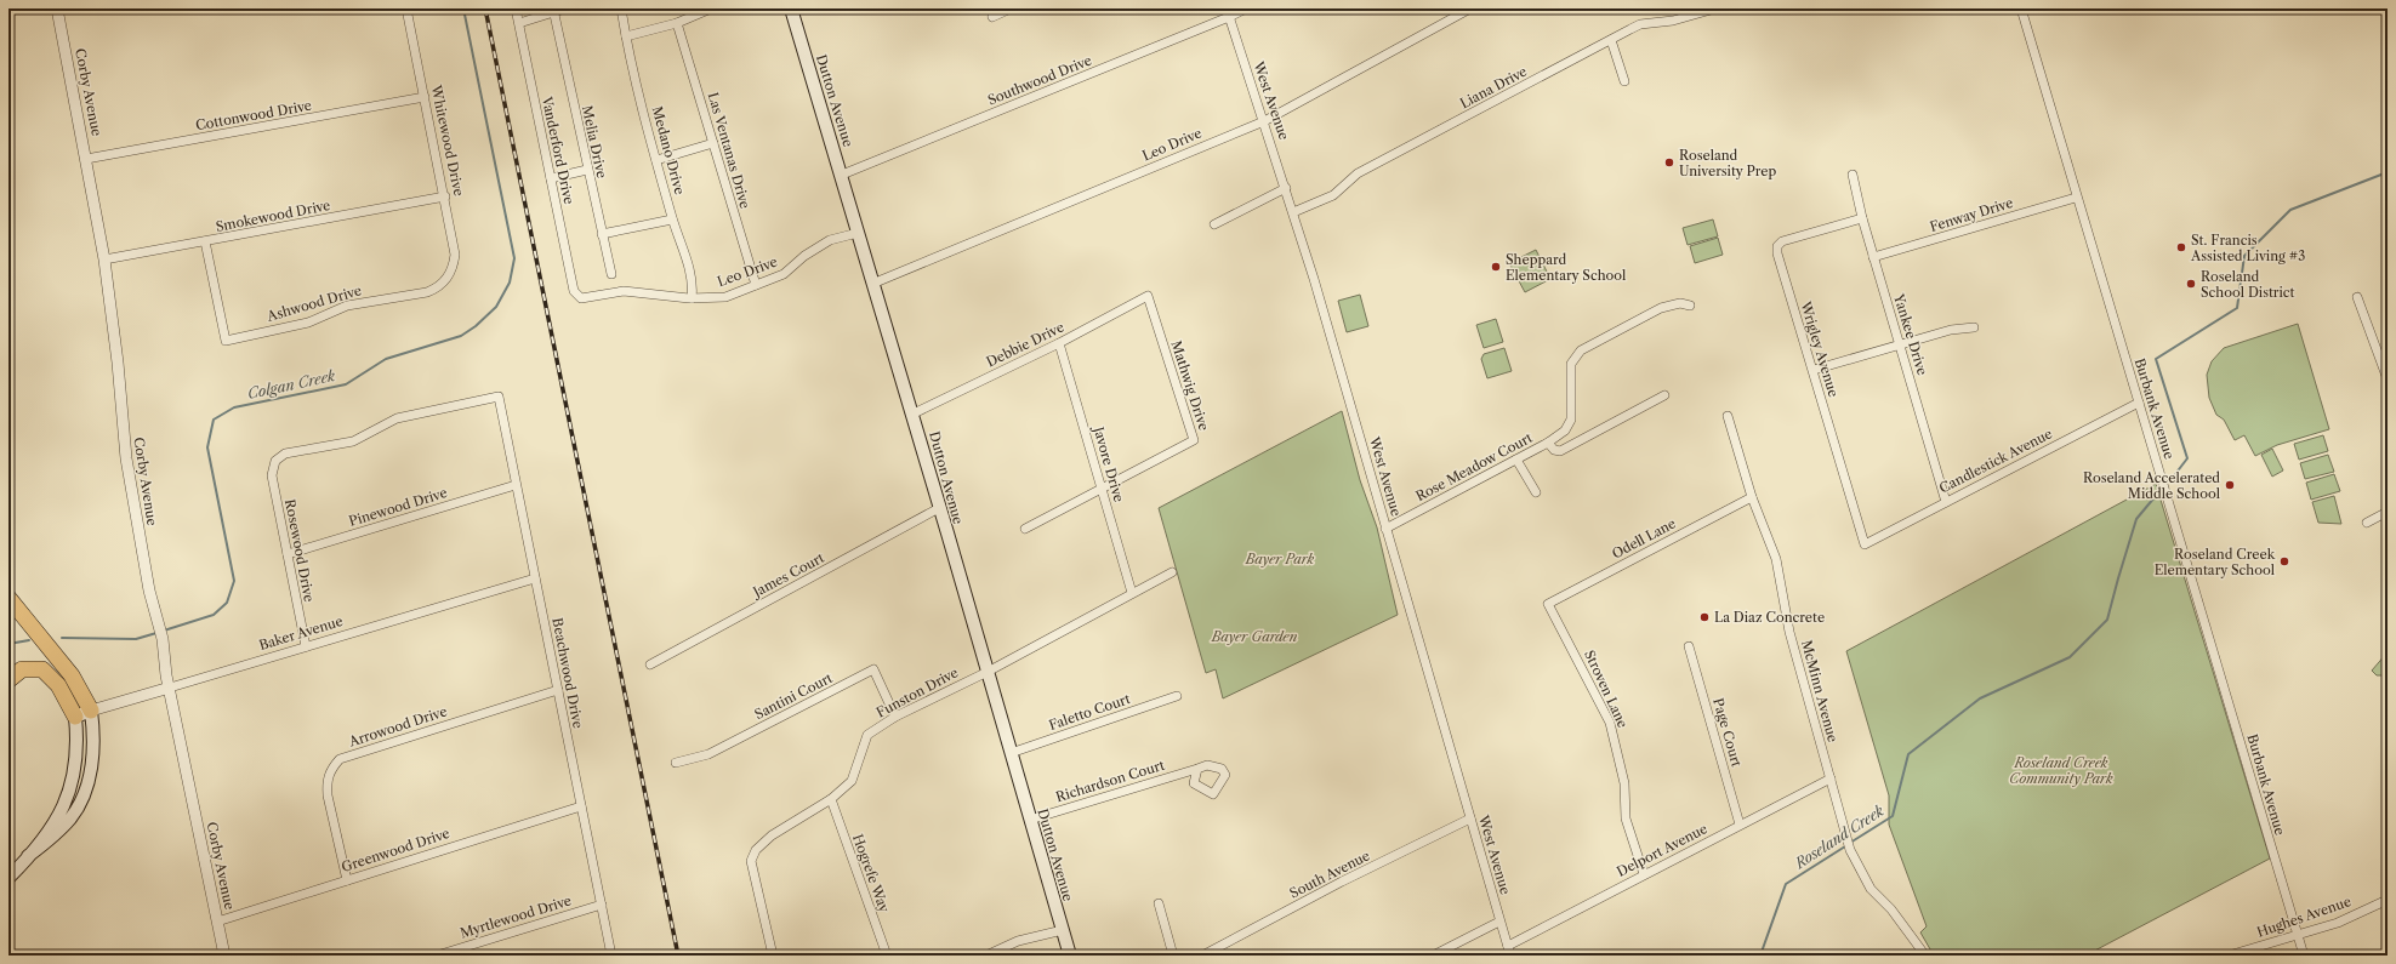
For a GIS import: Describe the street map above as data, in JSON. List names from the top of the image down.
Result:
{
  "streets": {
    "main road": ["Dutton Avenue", "Baker Avenue"],
    "street": [
      "Southwood Drive",
      "Liana Drive",
      "Corby Avenue",
      "West Avenue",
      "Cottonwood Drive",
      "Whitewood Drive",
      "Melia Drive",
      "Leo Drive",
      "Vanderford Drive",
      "Medano Drive",
      "Las Ventanas Drive",
      "Fenway Drive",
      "Smokewood Drive",
      "Ashwood Drive",
      "Yankee Drive",
      "Debbie Drive",
      "Wrigley Avenue",
      "Mathwig Drive",
      "Burbank Avenue",
      "Candlestick Avenue",
      "Javore Drive",
      "Rose Meadow Court",
      "Pinewood Drive",
      "Odell Lane",
      "Rosewood Drive",
      "James Court",
      "Beachwood Drive",
      "Stroven Lane",
      "McMinn Avenue",
      "Funston Drive",
      "Santini Court",
      "Faletto Court",
      "Arrowood Drive",
      "Page Court",
      "Richardson Court",
      "Greenwood Drive",
      "Delport Avenue",
      "Hogrefe Way",
      "South Avenue",
      "Myrtlewood Drive",
      "Hughes Avenue"
    ]
  },
  "crossings": [
    ["Southwood Drive", "Dutton Avenue"],
    ["Southwood Drive", "West Avenue"],
    ["Liana Drive", "West Avenue"],
    ["Corby Avenue", "Cottonwood Drive"],
    ["Corby Avenue", "Smokewood Drive"],
    ["Corby Avenue", "Baker Avenue"],
    ["Corby Avenue", "Greenwood Drive"],
    ["Dutton Avenue", "Leo Drive"],
    ["Dutton Avenue", "Debbie Drive"],
    ["Dutton Avenue", "James Court"],
    ["Dutton Avenue", "Funston Drive"],
    ["Dutton Avenue", "Faletto Court"],
    ["Dutton Avenue", "Richardson Court"],
    ["West Avenue", "Leo Drive"],
    ["West Avenue", "Rose Meadow Court"],
    ["West Avenue", "Delport Avenue"],
    ["West Avenue", "South Avenue"],
    ["Cottonwood Drive", "Whitewood Drive"],
    ["Whitewood Drive", "Smokewood Drive"],
    ["Whitewood Drive", "Ashwood Drive"],
    ["Leo Drive", "Vanderford Drive"],
    ["Leo Drive", "Medano Drive"],
    ["Leo Drive", "Las Ventanas Drive"],
    ["Fenway Drive", "Yankee Drive"],
    ["Fenway Drive", "Burbank Avenue"],
    ["Smokewood Drive", "Ashwood Drive"],
    ["Yankee Drive", "Wrigley Avenue"],
    ["Yankee Drive", "Candlestick Avenue"],
    ["Debbie Drive", "Mathwig Drive"],
    ["Debbie Drive", "Javore Drive"],
    ["Wrigley Avenue", "Candlestick Avenue"],
    ["Mathwig Drive", "Javore Drive"],
    ["Burbank Avenue", "Candlestick Avenue"],
    ["Burbank Avenue", "Hughes Avenue"],
    ["Javore Drive", "Funston Drive"],
    ["Pinewood Drive", "Rosewood Drive"],
    ["Pinewood Drive", "Beachwood Drive"],
    ["Odell Lane", "Stroven Lane"],
    ["Odell Lane", "McMinn Avenue"],
    ["Rosewood Drive", "Baker Avenue"],
    ["Rosewood Drive", "Beachwood Drive"],
    ["Baker Avenue", "Beachwood Drive"],
    ["Beachwood Drive", "Arrowood Drive"],
    ["Beachwood Drive", "Greenwood Drive"],
    ["Beachwood Drive", "Myrtlewood Drive"],
    ["Stroven Lane", "Delport Avenue"],
    ["McMinn Avenue", "Delport Avenue"],
    ["Funston Drive", "Santini Court"],
    ["Funston Drive", "Hogrefe Way"],
    ["Arrowood Drive", "Greenwood Drive"],
    ["Page Court", "Delport Avenue"]
  ],
  "water": ["Colgan Creek", "Roseland Creek"],
  "parks": ["Bayer Park", "Bayer Garden", "Roseland Creek Community Park"],
  "places": [
    "Roseland University Prep",
    "St. Francis Assisted Living #3",
    "Sheppard Elementary School",
    "Roseland School District",
    "Roseland Accelerated Middle School",
    "Roseland Creek Elementary School",
    "La Diaz Concrete"
  ]
}
